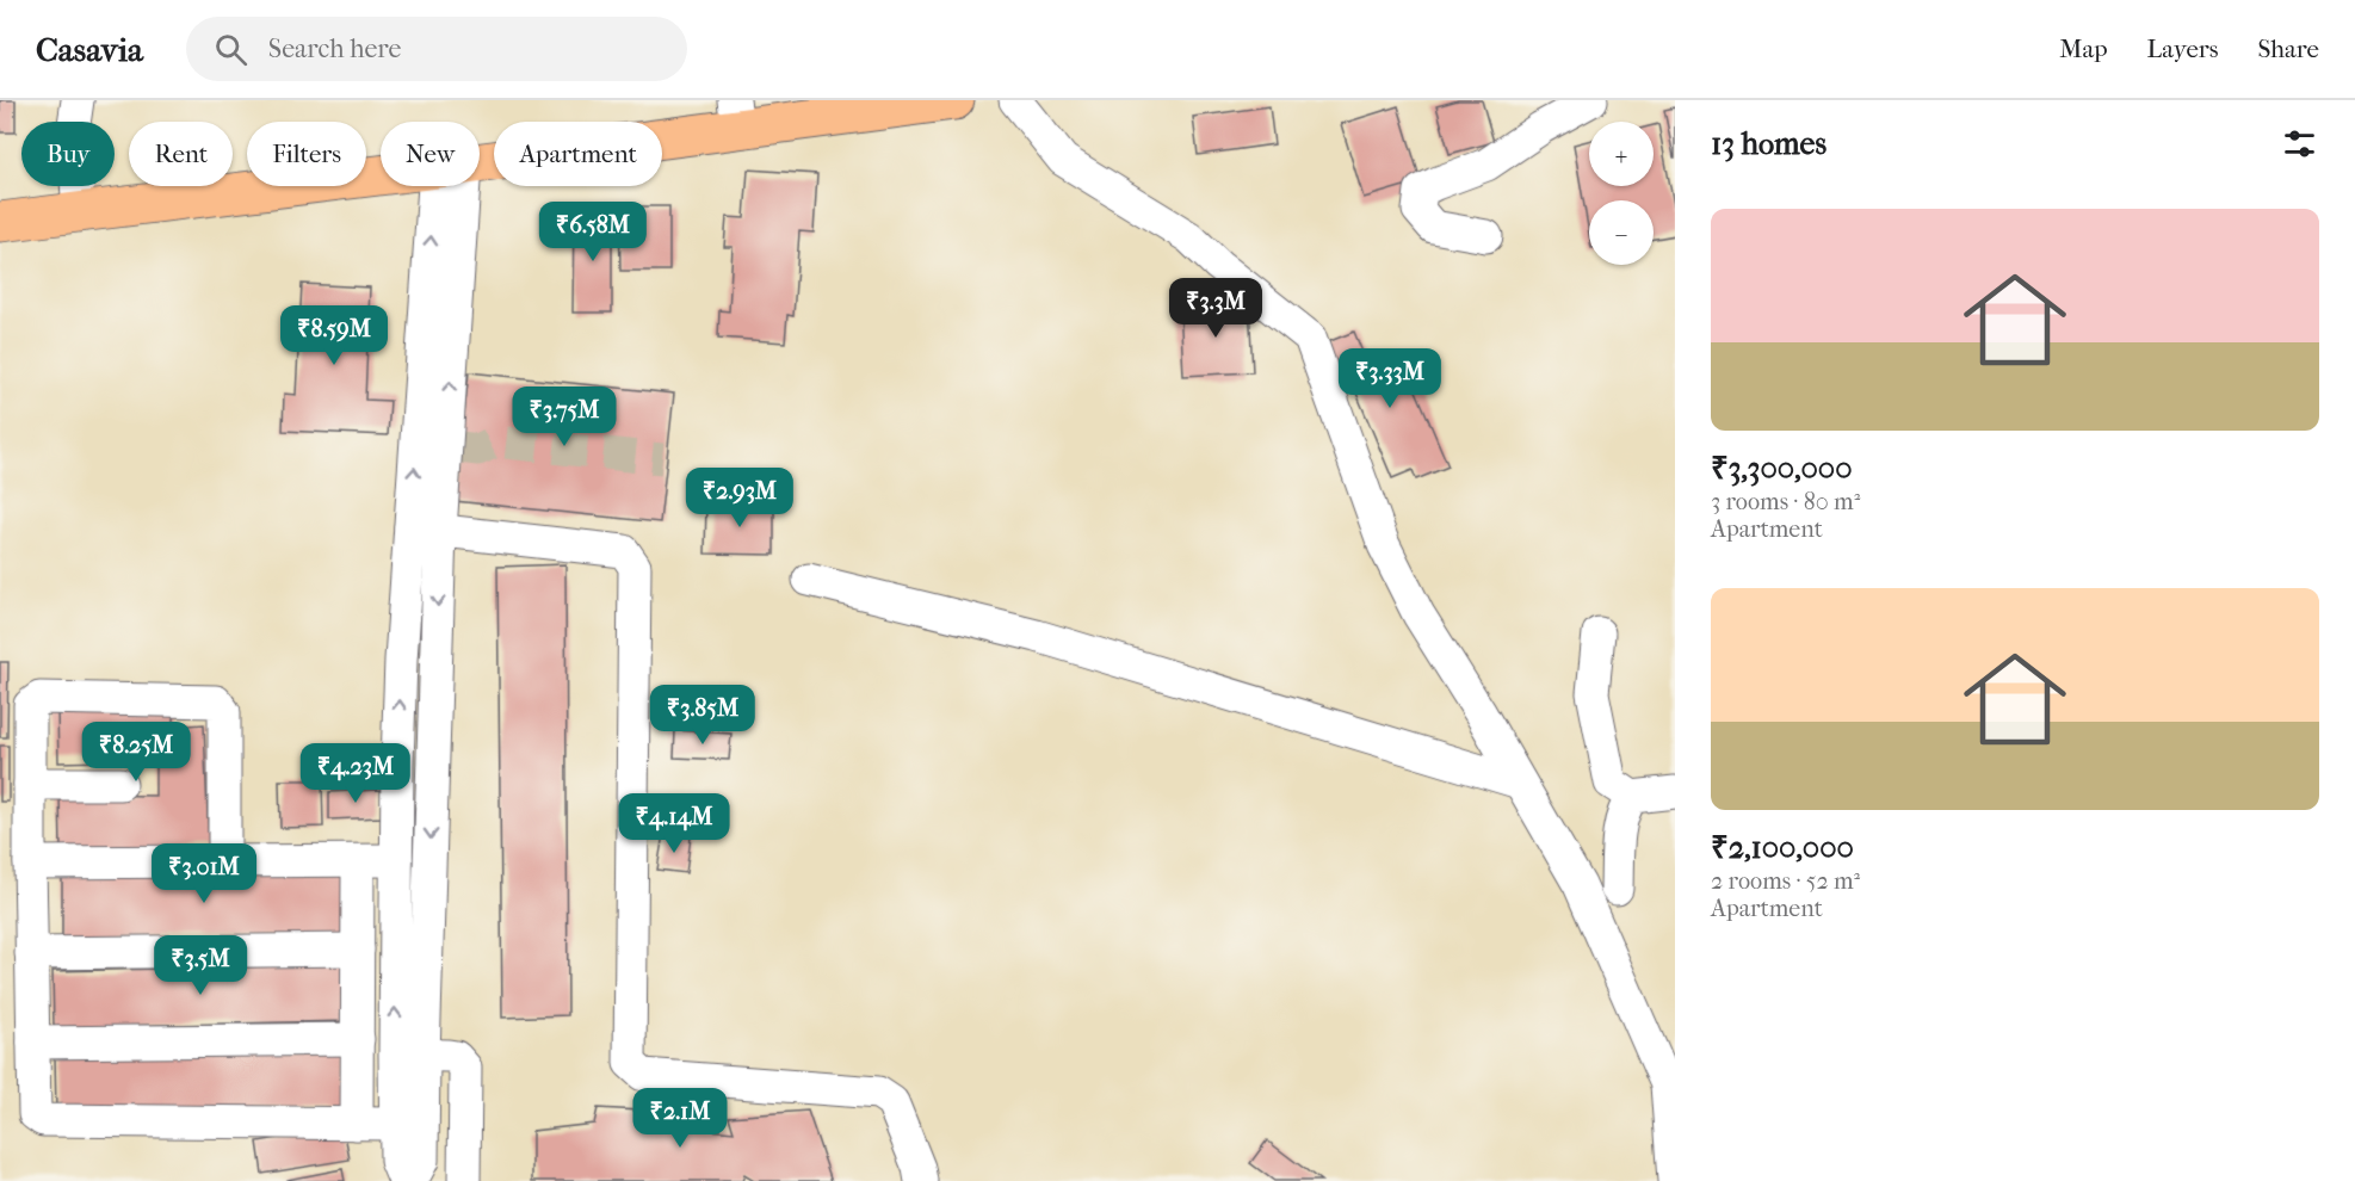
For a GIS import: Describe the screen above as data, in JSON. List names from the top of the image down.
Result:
{
  "page": {
    "header": "Casavia",
    "search": "Search here",
    "nav": ["Map", "Layers", "Share"],
    "heading": "13 homes",
    "map_buttons": ["+", "−"],
    "chip": [
      "Buy",
      "Rent",
      "Filters",
      "New",
      "Apartment"
    ],
    "list": [
      {
        "name": "₹3,300,000",
        "note": "3 rooms · 80 m² · Apartment"
      },
      {
        "name": "₹2,100,000",
        "note": "2 rooms · 52 m² · Apartment"
      }
    ],
    "price": [
      "₹6.58M",
      "₹3.3M",
      "₹8.59M",
      "₹3.33M",
      "₹3.75M",
      "₹2.93M",
      "₹3.85M",
      "₹8.25M",
      "₹4.23M",
      "₹4.14M",
      "₹3.01M",
      "₹3.5M",
      "₹2.1M"
    ]
  }
}
